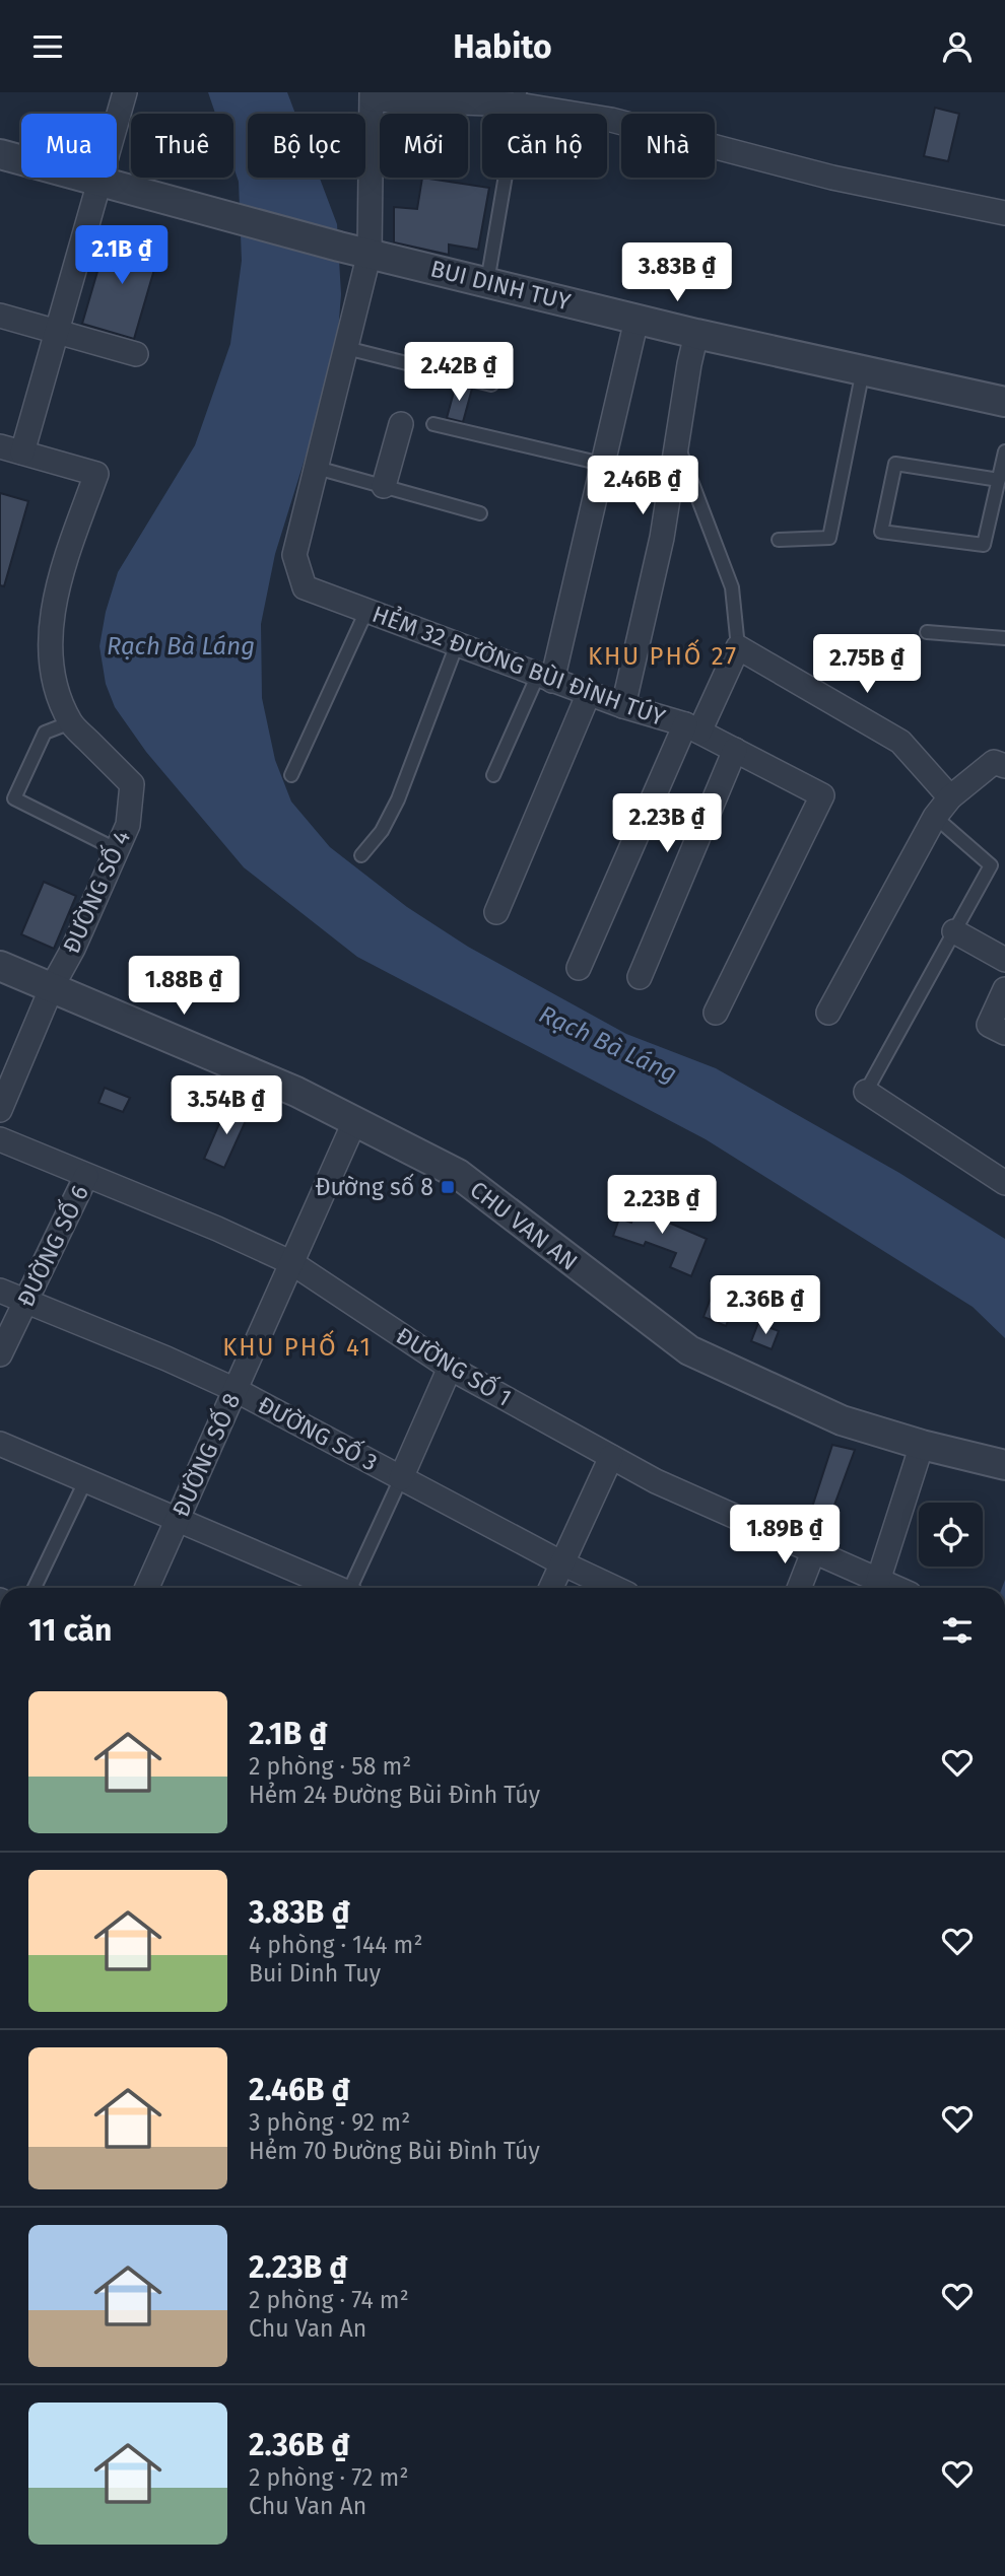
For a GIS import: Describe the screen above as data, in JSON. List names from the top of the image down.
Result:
{
  "streets": {
    "street": [
      "BUI DINH TUY",
      "HẺM 32 ĐƯỜNG BÙI ĐÌNH TÚY",
      "ĐƯỜNG SỐ 4",
      "CHU VAN AN",
      "ĐƯỜNG SỐ 6",
      "ĐƯỜNG SỐ 1",
      "ĐƯỜNG SỐ 3",
      "ĐƯỜNG SỐ 8"
    ]
  },
  "crossings": [
    ["BUI DINH TUY", "HẺM 32 ĐƯỜNG BÙI ĐÌNH TÚY"],
    ["ĐƯỜNG SỐ 4", "CHU VAN AN"],
    ["CHU VAN AN", "ĐƯỜNG SỐ 8"],
    ["ĐƯỜNG SỐ 6", "ĐƯỜNG SỐ 1"],
    ["ĐƯỜNG SỐ 6", "ĐƯỜNG SỐ 3"],
    ["ĐƯỜNG SỐ 1", "ĐƯỜNG SỐ 8"],
    ["ĐƯỜNG SỐ 3", "ĐƯỜNG SỐ 8"]
  ],
  "districts": ["KHU PHỐ 27", "KHU PHỐ 41"],
  "water": ["Rạch Bà Láng"],
  "places": {
    "transit": ["Đường số 8"]
  },
  "page": {
    "header": "Habito",
    "chip": [
      "Mua",
      "Thuê",
      "Bộ lọc",
      "Mới",
      "Căn hộ",
      "Nhà"
    ],
    "price": [
      "2.1B ₫",
      "3.83B ₫",
      "2.42B ₫",
      "2.46B ₫",
      "2.75B ₫",
      "2.23B ₫",
      "1.88B ₫",
      "3.54B ₫",
      "2.23B ₫",
      "2.36B ₫",
      "1.89B ₫"
    ],
    "heading": "11 căn",
    "list": [
      {
        "name": "2.1B ₫",
        "note": "2 phòng · 58 m² · Hẻm 24 Đường Bùi Đình Túy"
      },
      {
        "name": "3.83B ₫",
        "note": "4 phòng · 144 m² · Bui Dinh Tuy"
      },
      {
        "name": "2.46B ₫",
        "note": "3 phòng · 92 m² · Hẻm 70 Đường Bùi Đình Túy"
      },
      {
        "name": "2.23B ₫",
        "note": "2 phòng · 74 m² · Chu Van An"
      },
      {
        "name": "2.36B ₫",
        "note": "2 phòng · 72 m² · Chu Van An"
      }
    ]
  }
}
